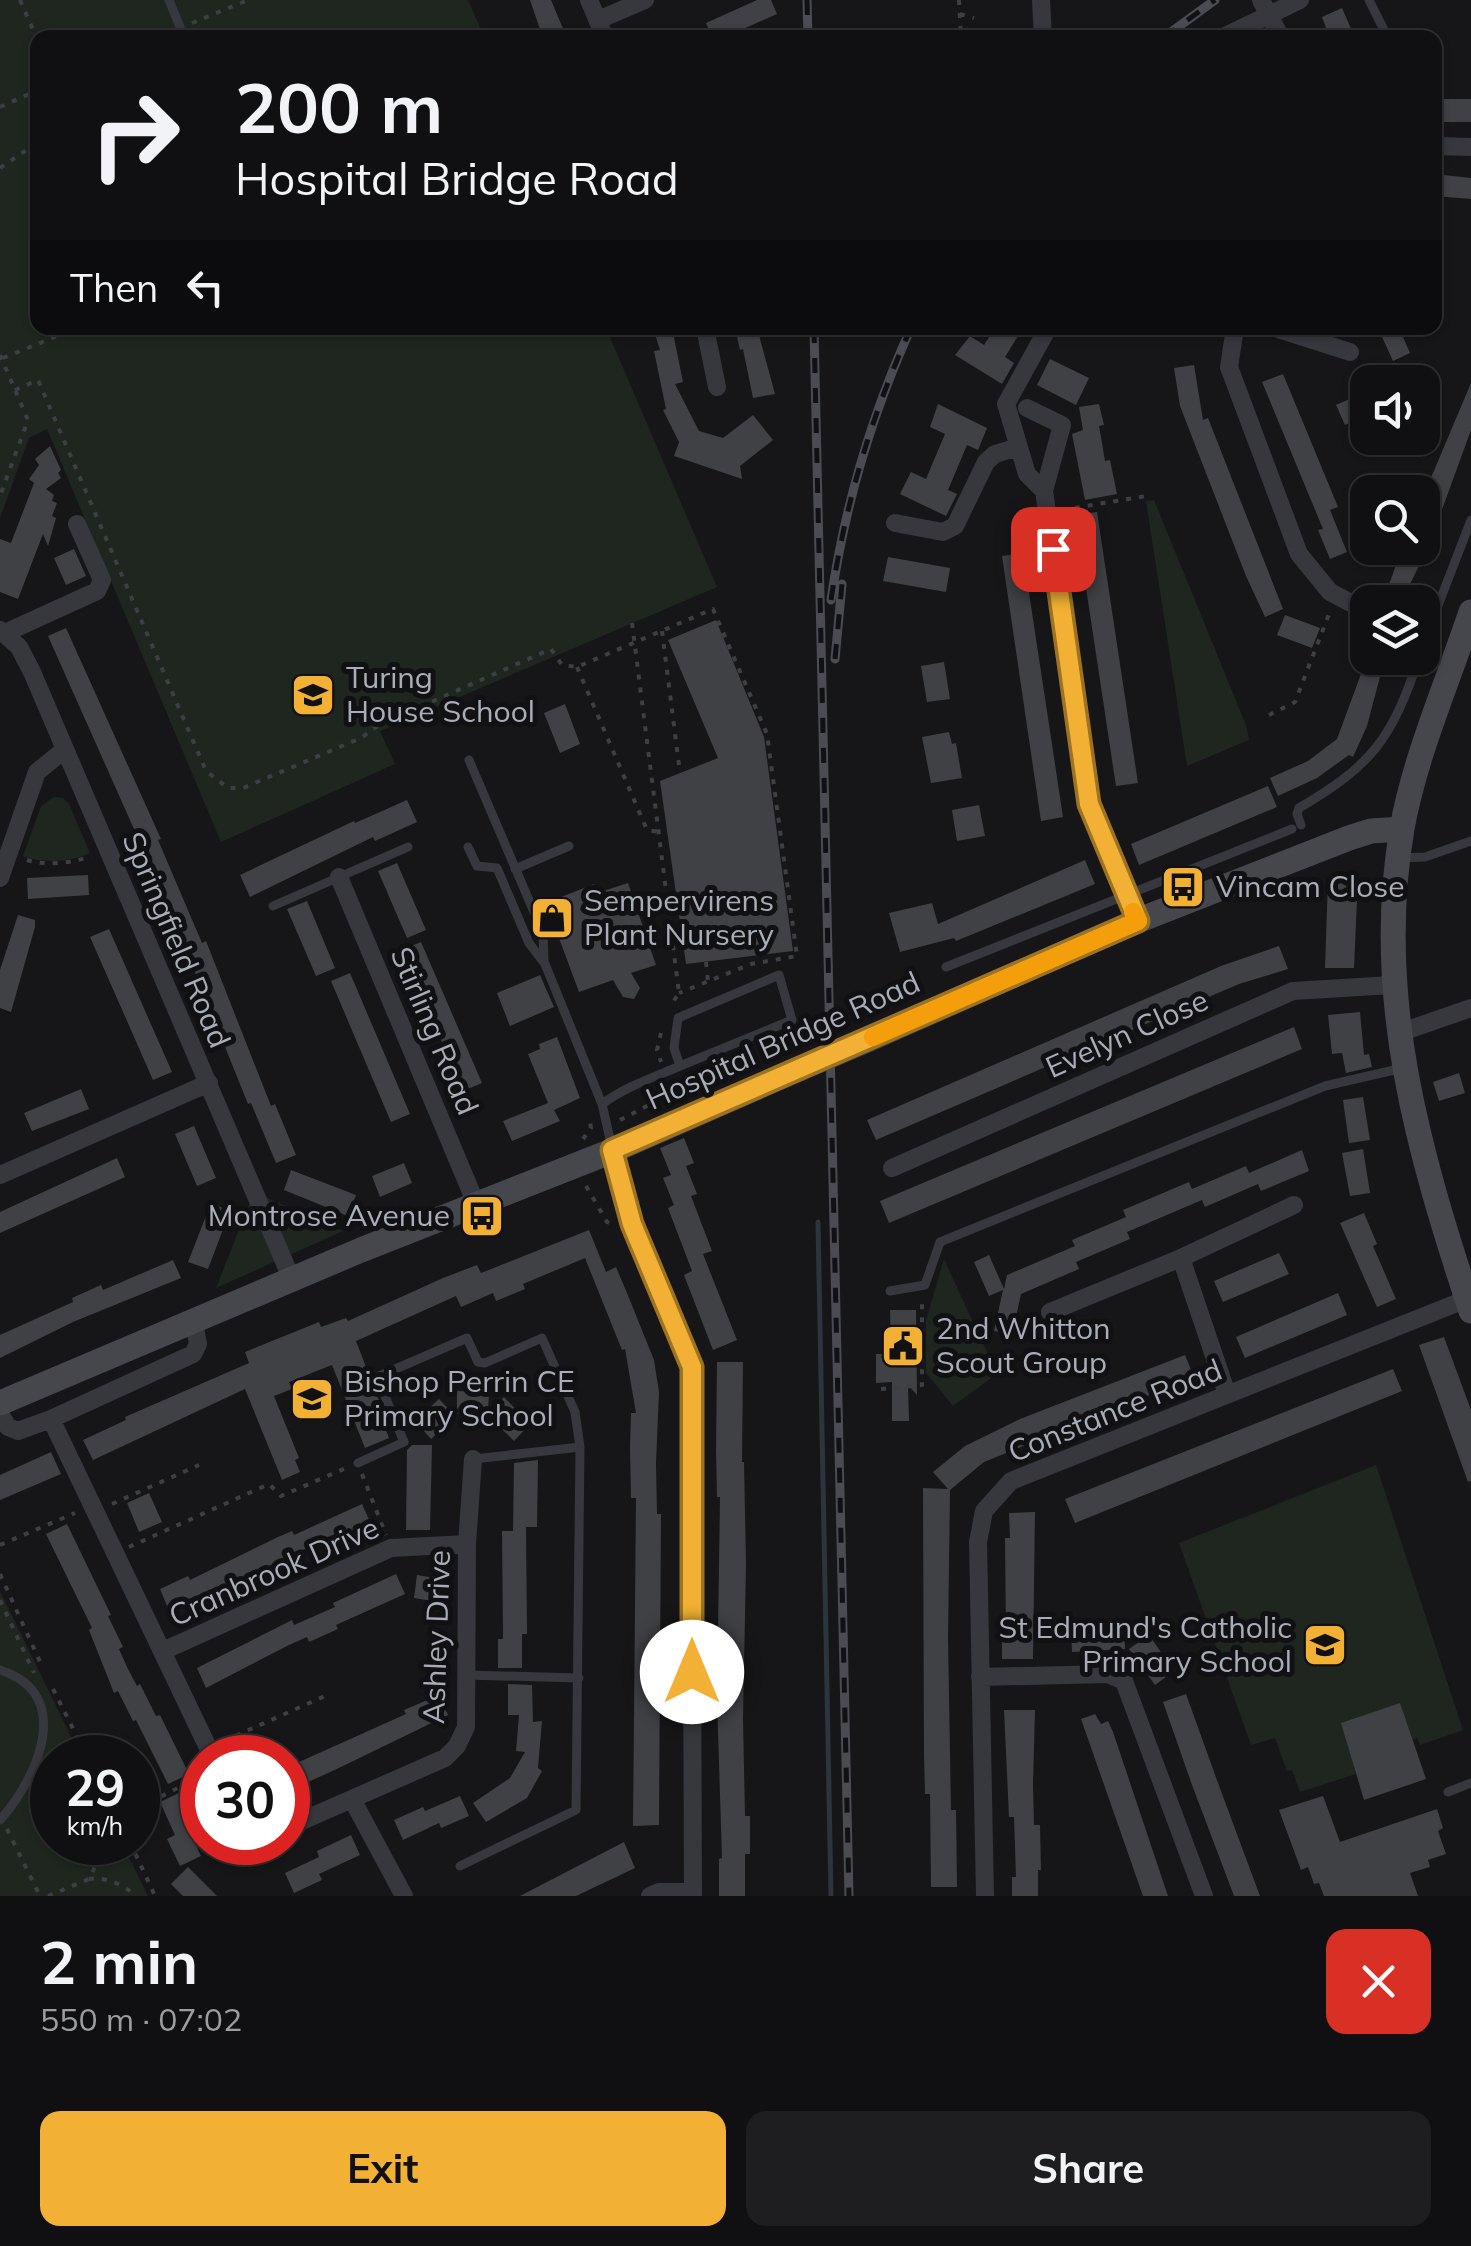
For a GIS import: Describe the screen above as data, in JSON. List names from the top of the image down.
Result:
{
  "streets": {
    "main road": ["Hospital Bridge Road"],
    "street": [
      "Springfield Road",
      "Stirling Road",
      "Evelyn Close",
      "Constance Road",
      "Cranbrook Drive",
      "Ashley Drive"
    ]
  },
  "crossings": [
    ["Springfield Road", "Hospital Bridge Road"],
    ["Stirling Road", "Hospital Bridge Road"],
    ["Cranbrook Drive", "Ashley Drive"]
  ],
  "places": {
    "school or university": ["Turing House School", "Bishop Perrin CE Primary School", "St Edmund's Catholic Primary School"],
    "bus stop": ["Vincam Close", "Montrose Avenue"],
    "shop": ["Sempervirens Plant Nursery"],
    "public building": ["2nd Whitton Scout Group"]
  },
  "page": {
    "turn": ["200 m", "Hospital Bridge Road"],
    "then": "Then",
    "speed": "29 km/h",
    "limit": "30",
    "heading": ["2 min", "550 m · 07:02"],
    "buttons": ["Exit", "Share"]
  }
}
